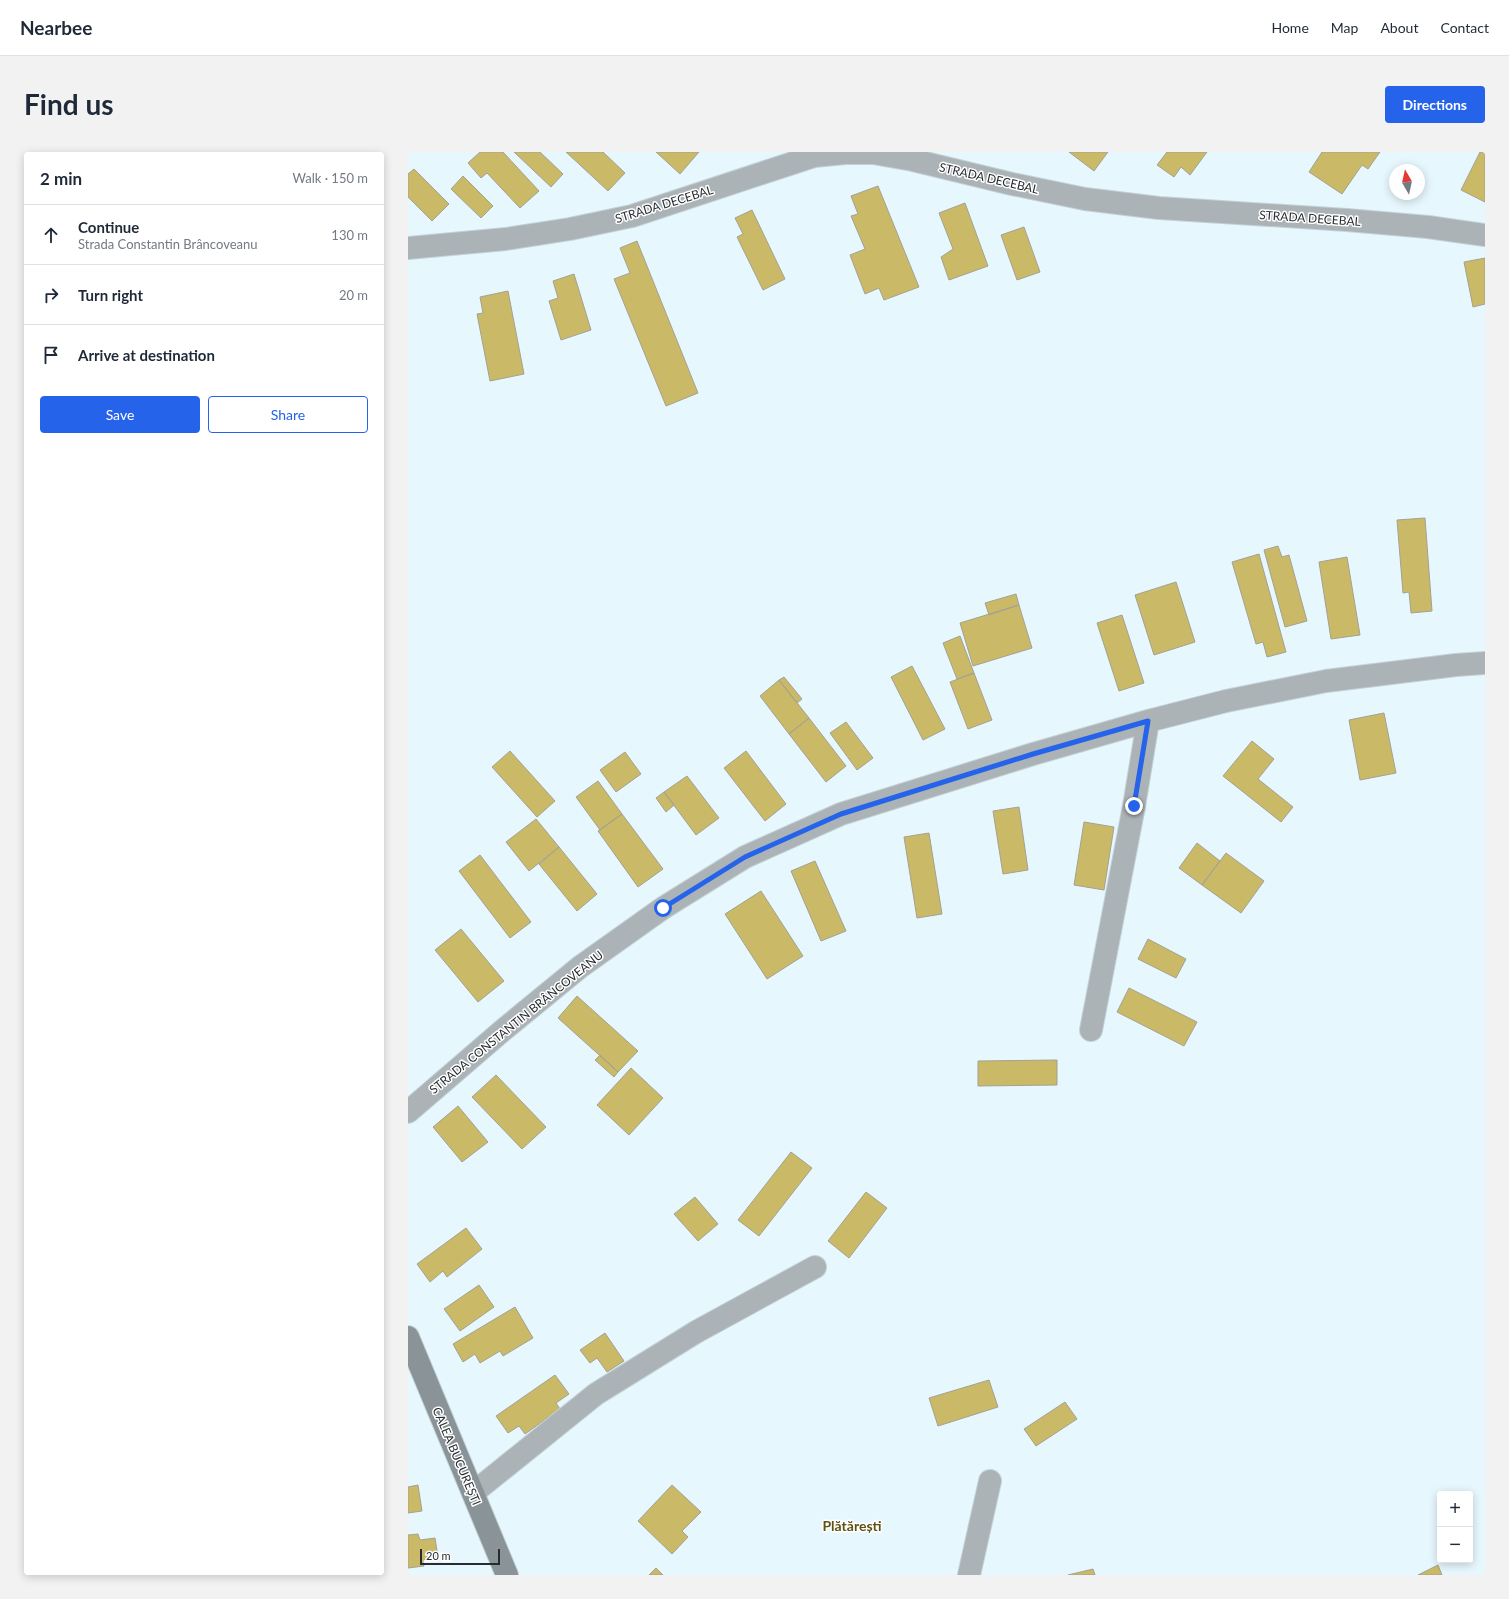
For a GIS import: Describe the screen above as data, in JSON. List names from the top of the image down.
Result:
{
  "streets": {
    "main road": ["CALEA BUCUREȘTI"],
    "street": ["STRADA DECEBAL", "STRADA CONSTANTIN BRÂNCOVEANU"]
  },
  "districts": ["Plătărești"],
  "scale_bar": "20 m",
  "north": "top",
  "page": {
    "header": "Nearbee",
    "nav": [
      "Home",
      "Map",
      "About",
      "Contact"
    ],
    "buttons": [
      "Directions",
      ["Save", "Share"]
    ],
    "title": "Find us",
    "heading": ["2 min", "Walk · 150 m"],
    "list": [
      ["Continue", "Strada Constantin Brâncoveanu", "130 m"],
      ["Turn right", "20 m"],
      "Arrive at destination"
    ],
    "map_buttons": ["+", "−"],
    "scale": "20 m"
  }
}
